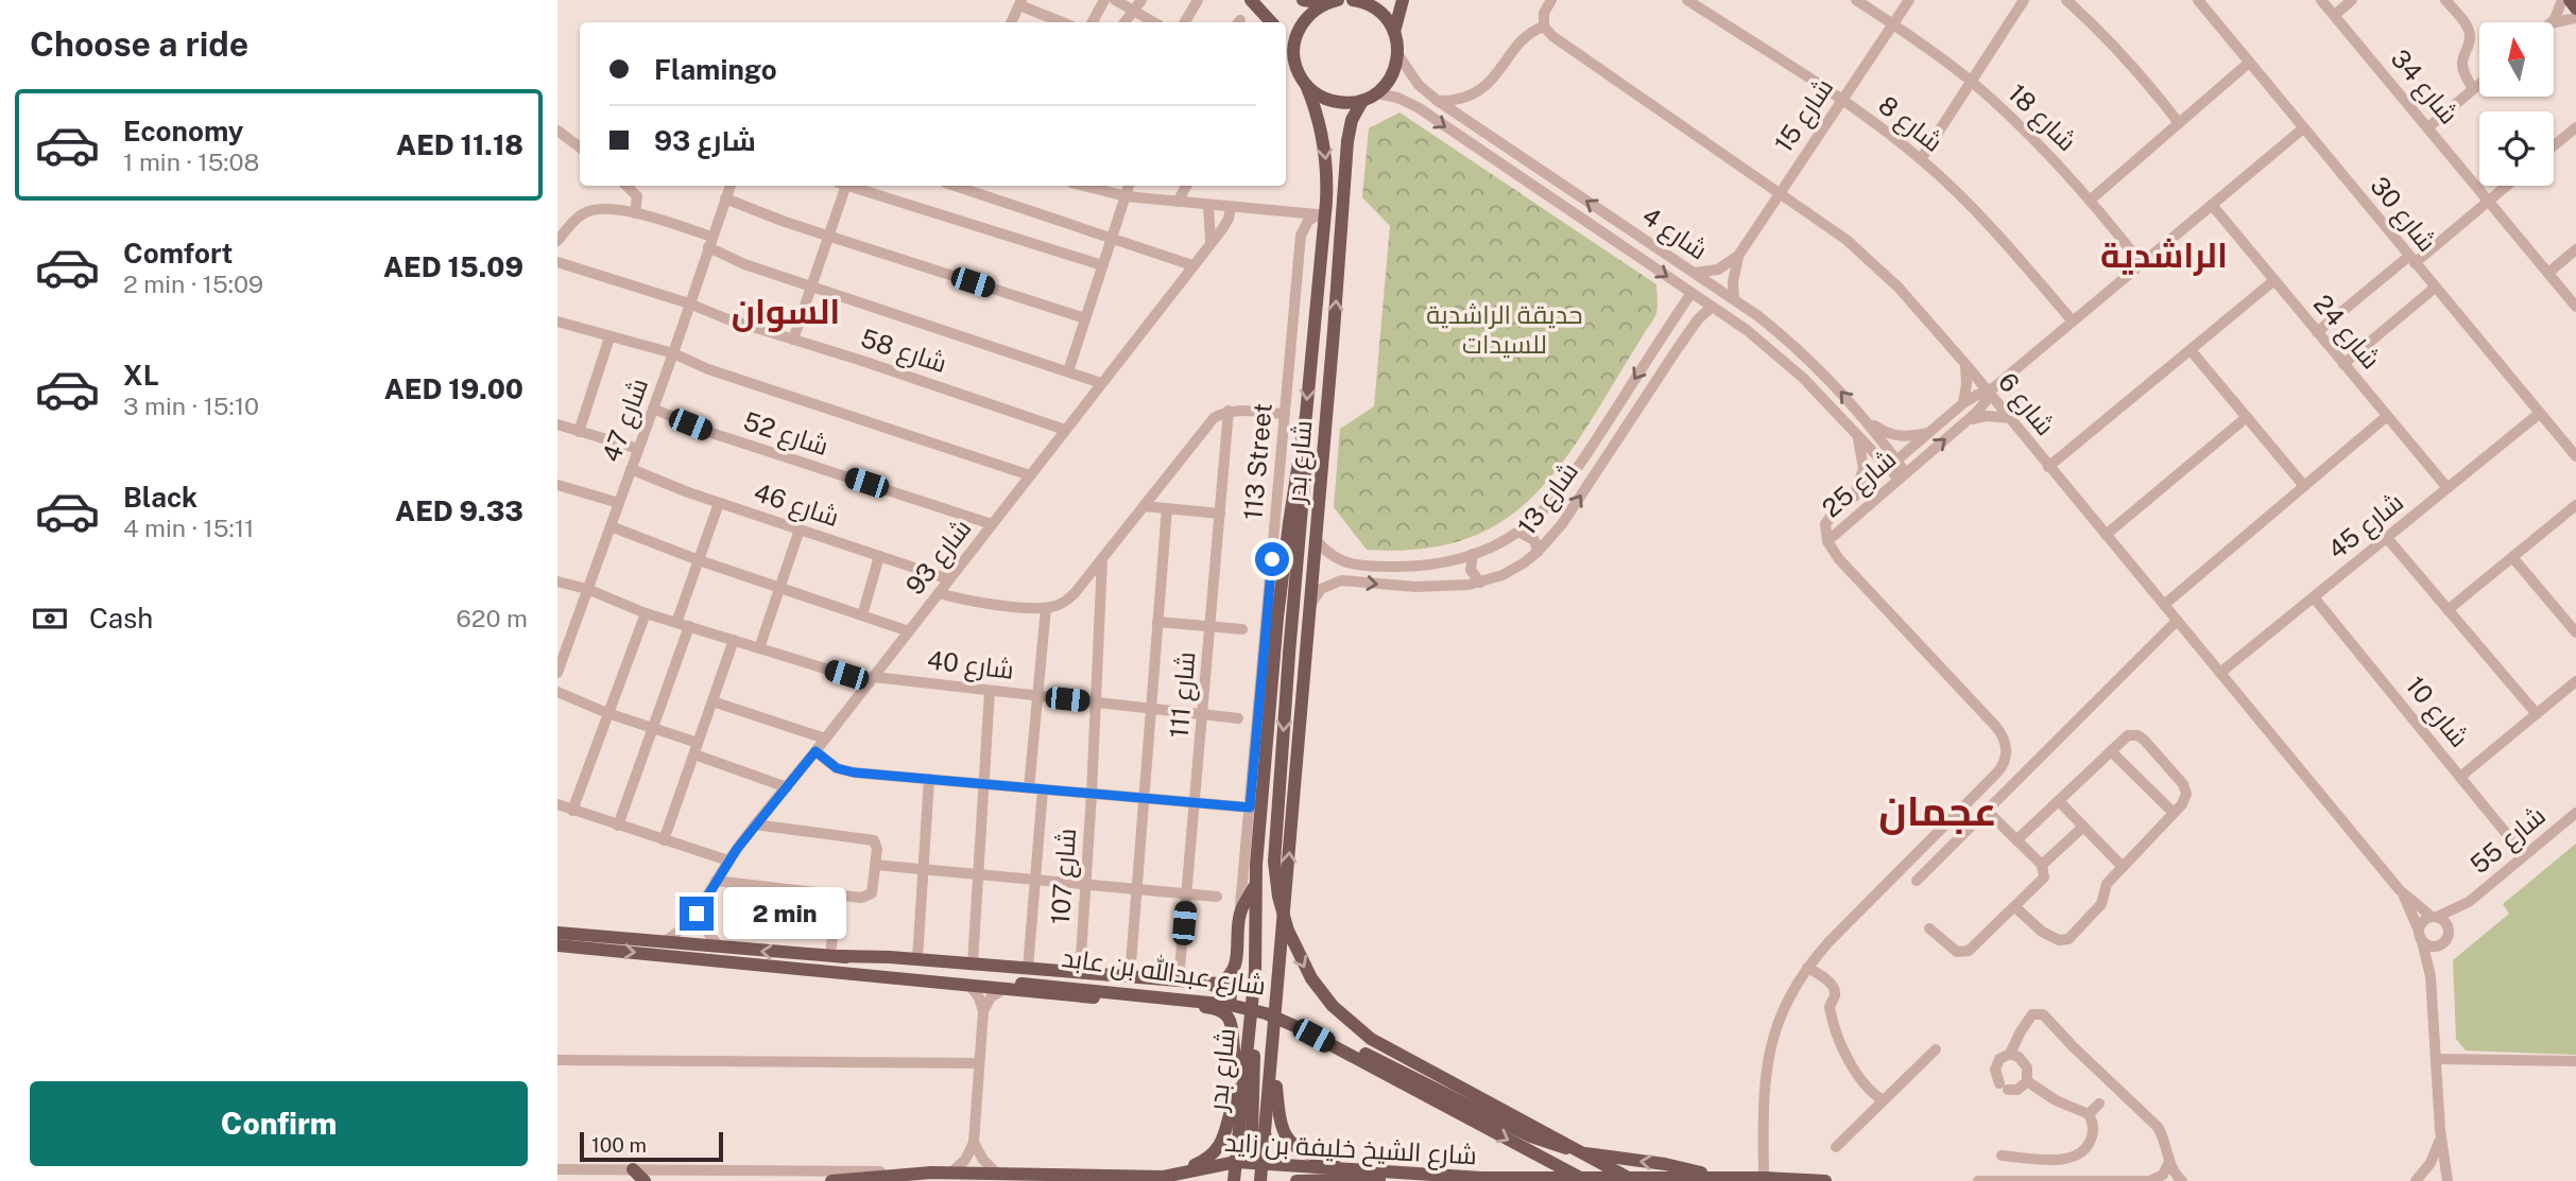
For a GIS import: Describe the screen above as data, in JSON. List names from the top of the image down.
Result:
{
  "streets": {
    "main road": ["شارع بدر", "شارع عبدالله بن عابد", "شارع الشيخ خليفة بن زايد"],
    "street": [
      "شارع 34",
      "شارع 15",
      "شارع 18",
      "شارع 8",
      "شارع 30",
      "شارع 4",
      "شارع 24",
      "شارع 58",
      "شارع 6",
      "شارع 47",
      "شارع 52",
      "113 Street",
      "شارع 25",
      "شارع 13",
      "شارع 46",
      "شارع 45",
      "شارع 93",
      "شارع 40",
      "شارع 111",
      "شارع 10",
      "شارع 55",
      "شارع 107"
    ]
  },
  "crossings": [
    ["شارع 15", "شارع 18"],
    ["شارع 15", "شارع 8"],
    ["شارع 15", "شارع 4"],
    ["شارع 15", "شارع 6"],
    ["شارع 18", "شارع 25"],
    ["شارع 8", "شارع 25"],
    ["شارع 30", "شارع 25"],
    ["شارع 30", "شارع 45"],
    ["شارع 4", "شارع 25"],
    ["شارع 4", "شارع 13"],
    ["شارع 24", "شارع 25"],
    ["شارع 24", "شارع 45"],
    ["شارع 58", "شارع 47"],
    ["شارع 58", "شارع 93"],
    ["شارع 6", "شارع 25"],
    ["شارع 6", "شارع 45"],
    ["شارع 6", "شارع 55"],
    ["شارع 47", "شارع 52"],
    ["شارع 47", "شارع 46"],
    ["شارع 47", "شارع 40"],
    ["شارع 52", "شارع 93"],
    ["113 Street", "شارع عبدالله بن عابد"],
    ["شارع بدر", "شارع 13"],
    ["شارع بدر", "شارع عبدالله بن عابد"],
    ["شارع بدر", "شارع الشيخ خليفة بن زايد"],
    ["شارع 46", "شارع 93"],
    ["شارع 45", "شارع 10"],
    ["شارع 93", "شارع 40"],
    ["شارع 93", "شارع عبدالله بن عابد"],
    ["شارع 40", "شارع 111"],
    ["شارع 40", "شارع 107"],
    ["شارع 111", "شارع عبدالله بن عابد"],
    ["شارع 10", "شارع 55"],
    ["شارع 107", "شارع عبدالله بن عابد"],
    ["شارع عبدالله بن عابد", "شارع الشيخ خليفة بن زايد"]
  ],
  "districts": ["الراشدية", "السوان", "عجمان"],
  "parks": ["حديقة الراشدية للسيدات"],
  "scale_bar": "100 m",
  "north": "top",
  "page": {
    "heading": "Choose a ride",
    "banner": ["Flamingo", "شارع 93"],
    "list": [
      {
        "name": "Economy",
        "note": "1 min · 15:08",
        "value": "AED 11.18"
      },
      {
        "name": "Comfort",
        "note": "2 min · 15:09",
        "value": "AED 15.09"
      },
      {
        "name": "XL",
        "note": "3 min · 15:10",
        "value": "AED 19.00"
      },
      {
        "name": "Black",
        "note": "4 min · 15:11",
        "value": "AED 9.33"
      }
    ],
    "pay": ["Cash", "620 m"],
    "bubble": "2 min",
    "buttons": "Confirm",
    "scale": "100 m"
  }
}
